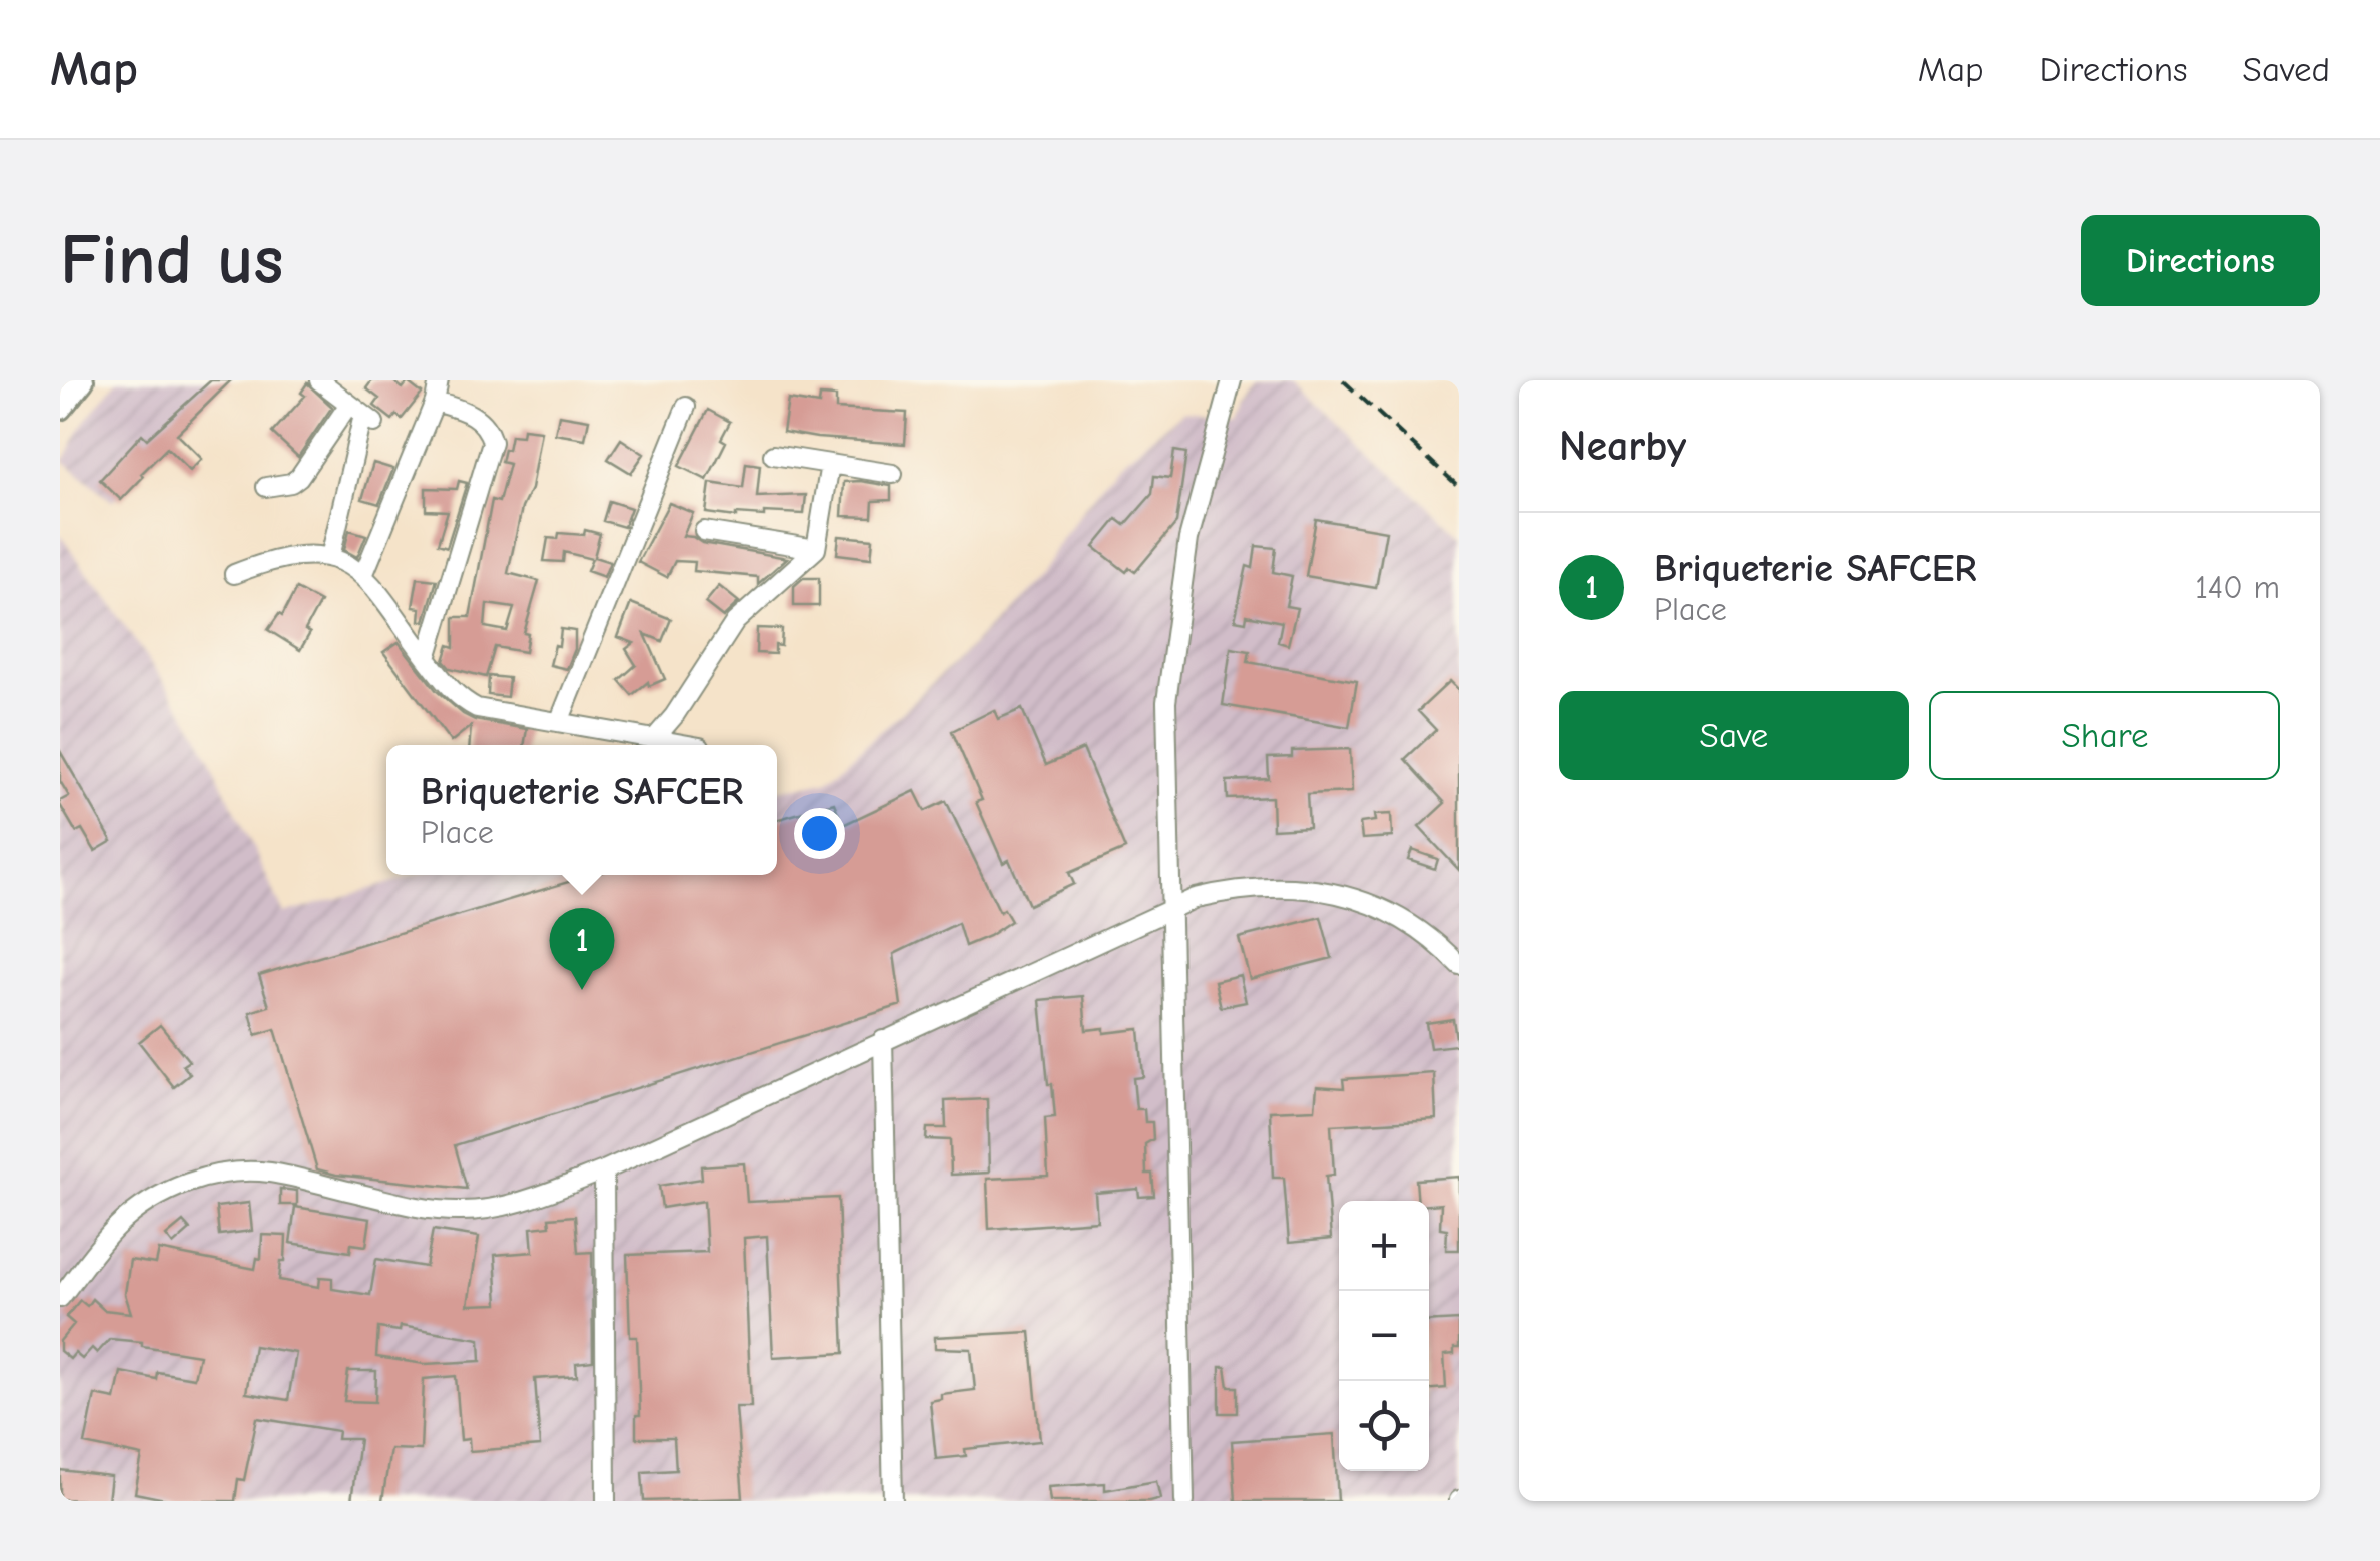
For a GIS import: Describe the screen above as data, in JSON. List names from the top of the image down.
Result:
{
  "page": {
    "header": "Map",
    "nav": ["Map", "Directions", "Saved"],
    "buttons": [
      "Directions",
      ["Save", "Share"]
    ],
    "title": "Find us",
    "heading": "Nearby",
    "list": [
      {
        "mark": "1",
        "name": "Briqueterie SAFCER",
        "note": "Place",
        "value": "140 m"
      }
    ],
    "popup": ["Briqueterie SAFCER", "Place"],
    "pins": "1",
    "map_buttons": ["+", "−"]
  }
}
